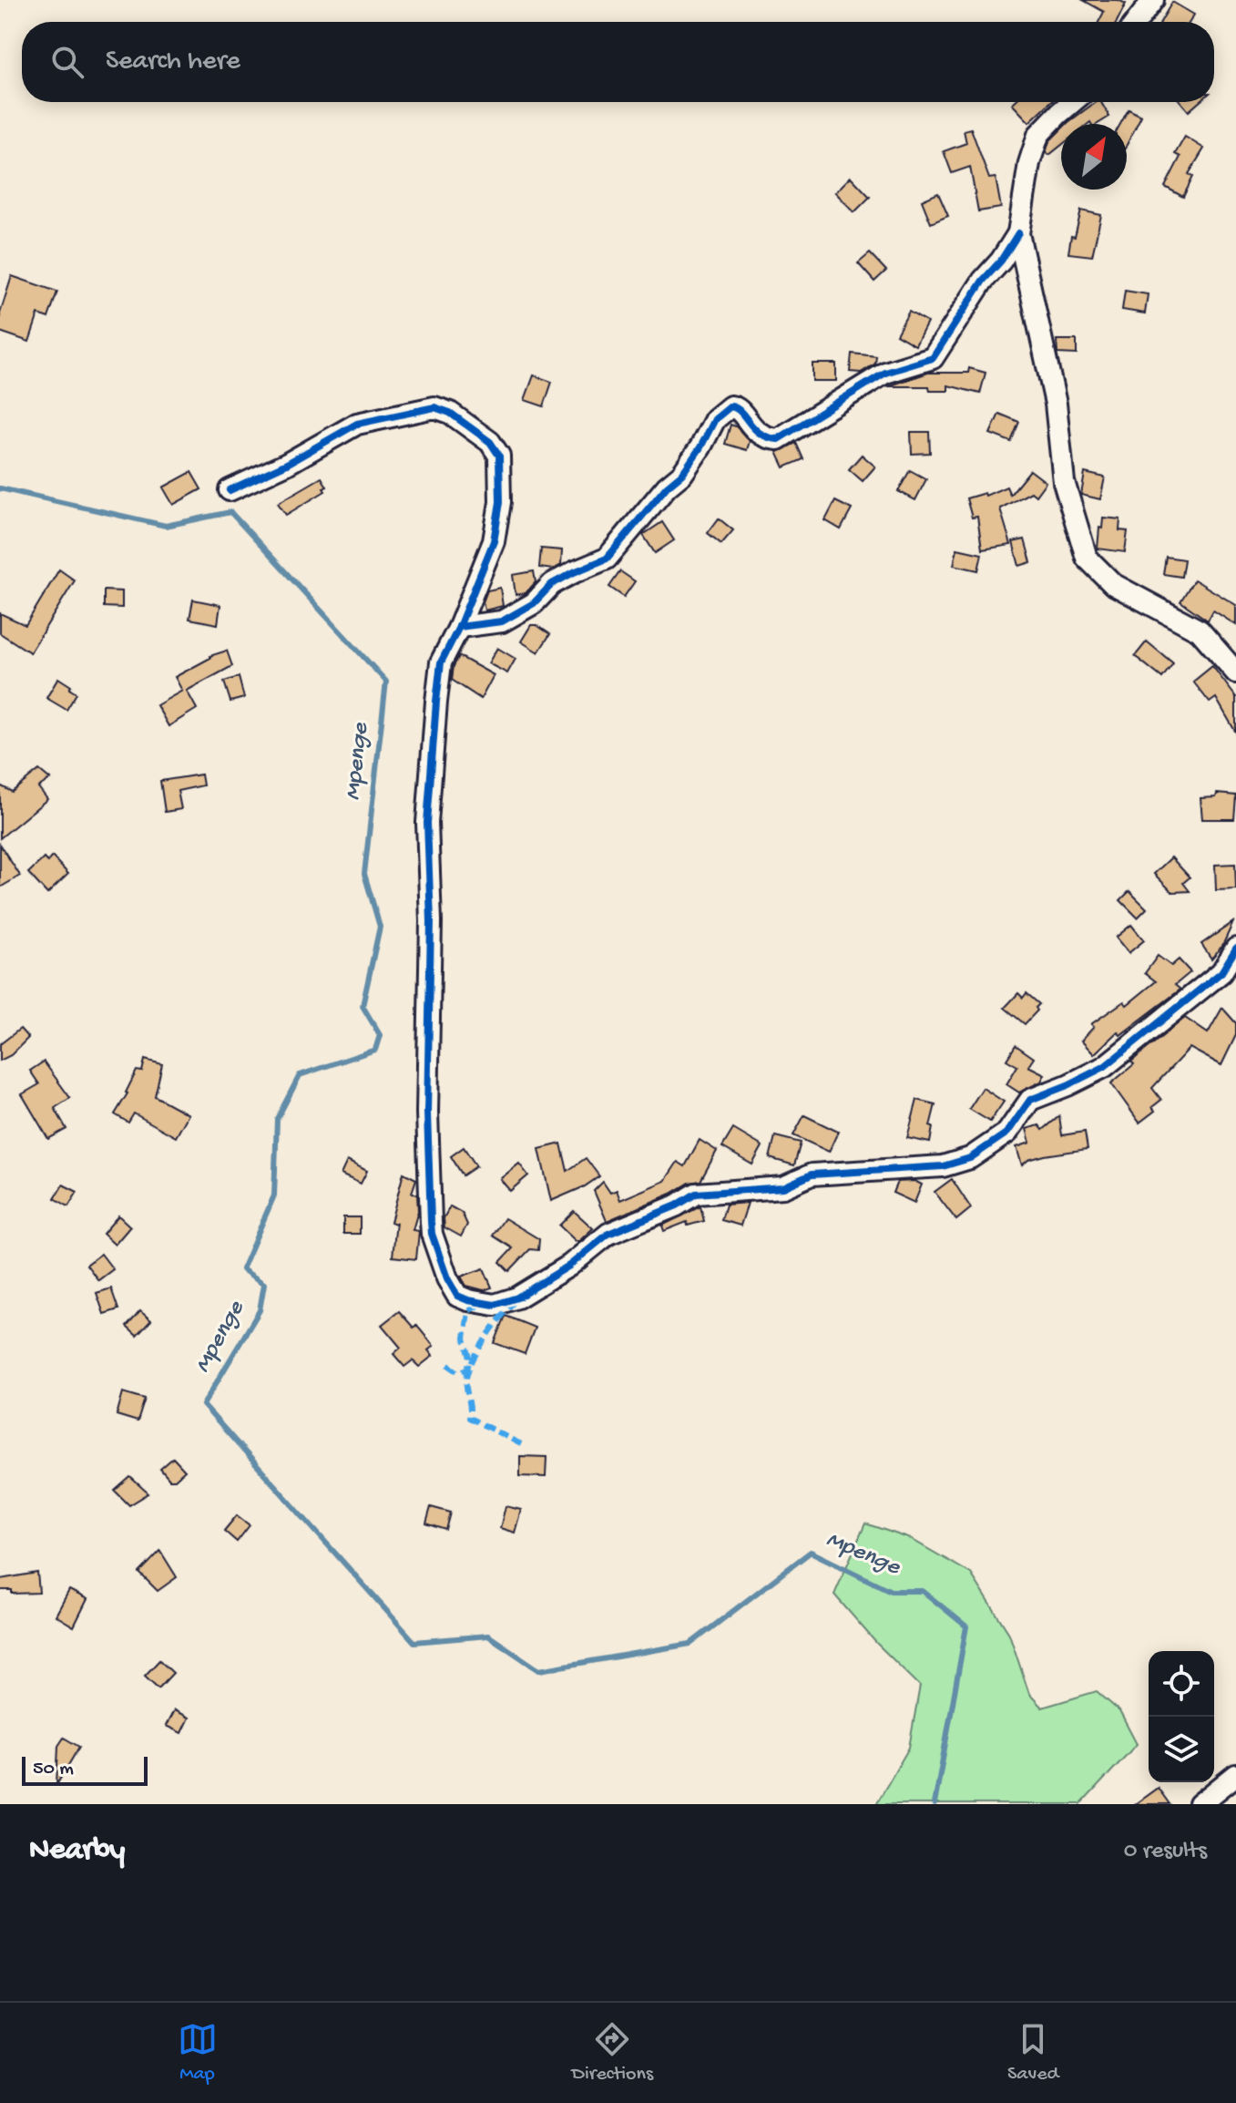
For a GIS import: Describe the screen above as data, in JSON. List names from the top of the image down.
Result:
{
  "water": ["Mpenge"],
  "scale_bar": "50 m",
  "north": "top right",
  "page": {
    "search": "Search here",
    "scale": "50 m",
    "heading": ["Nearby", "0 results"],
    "nav": ["Map", "Directions", "Saved"]
  }
}
